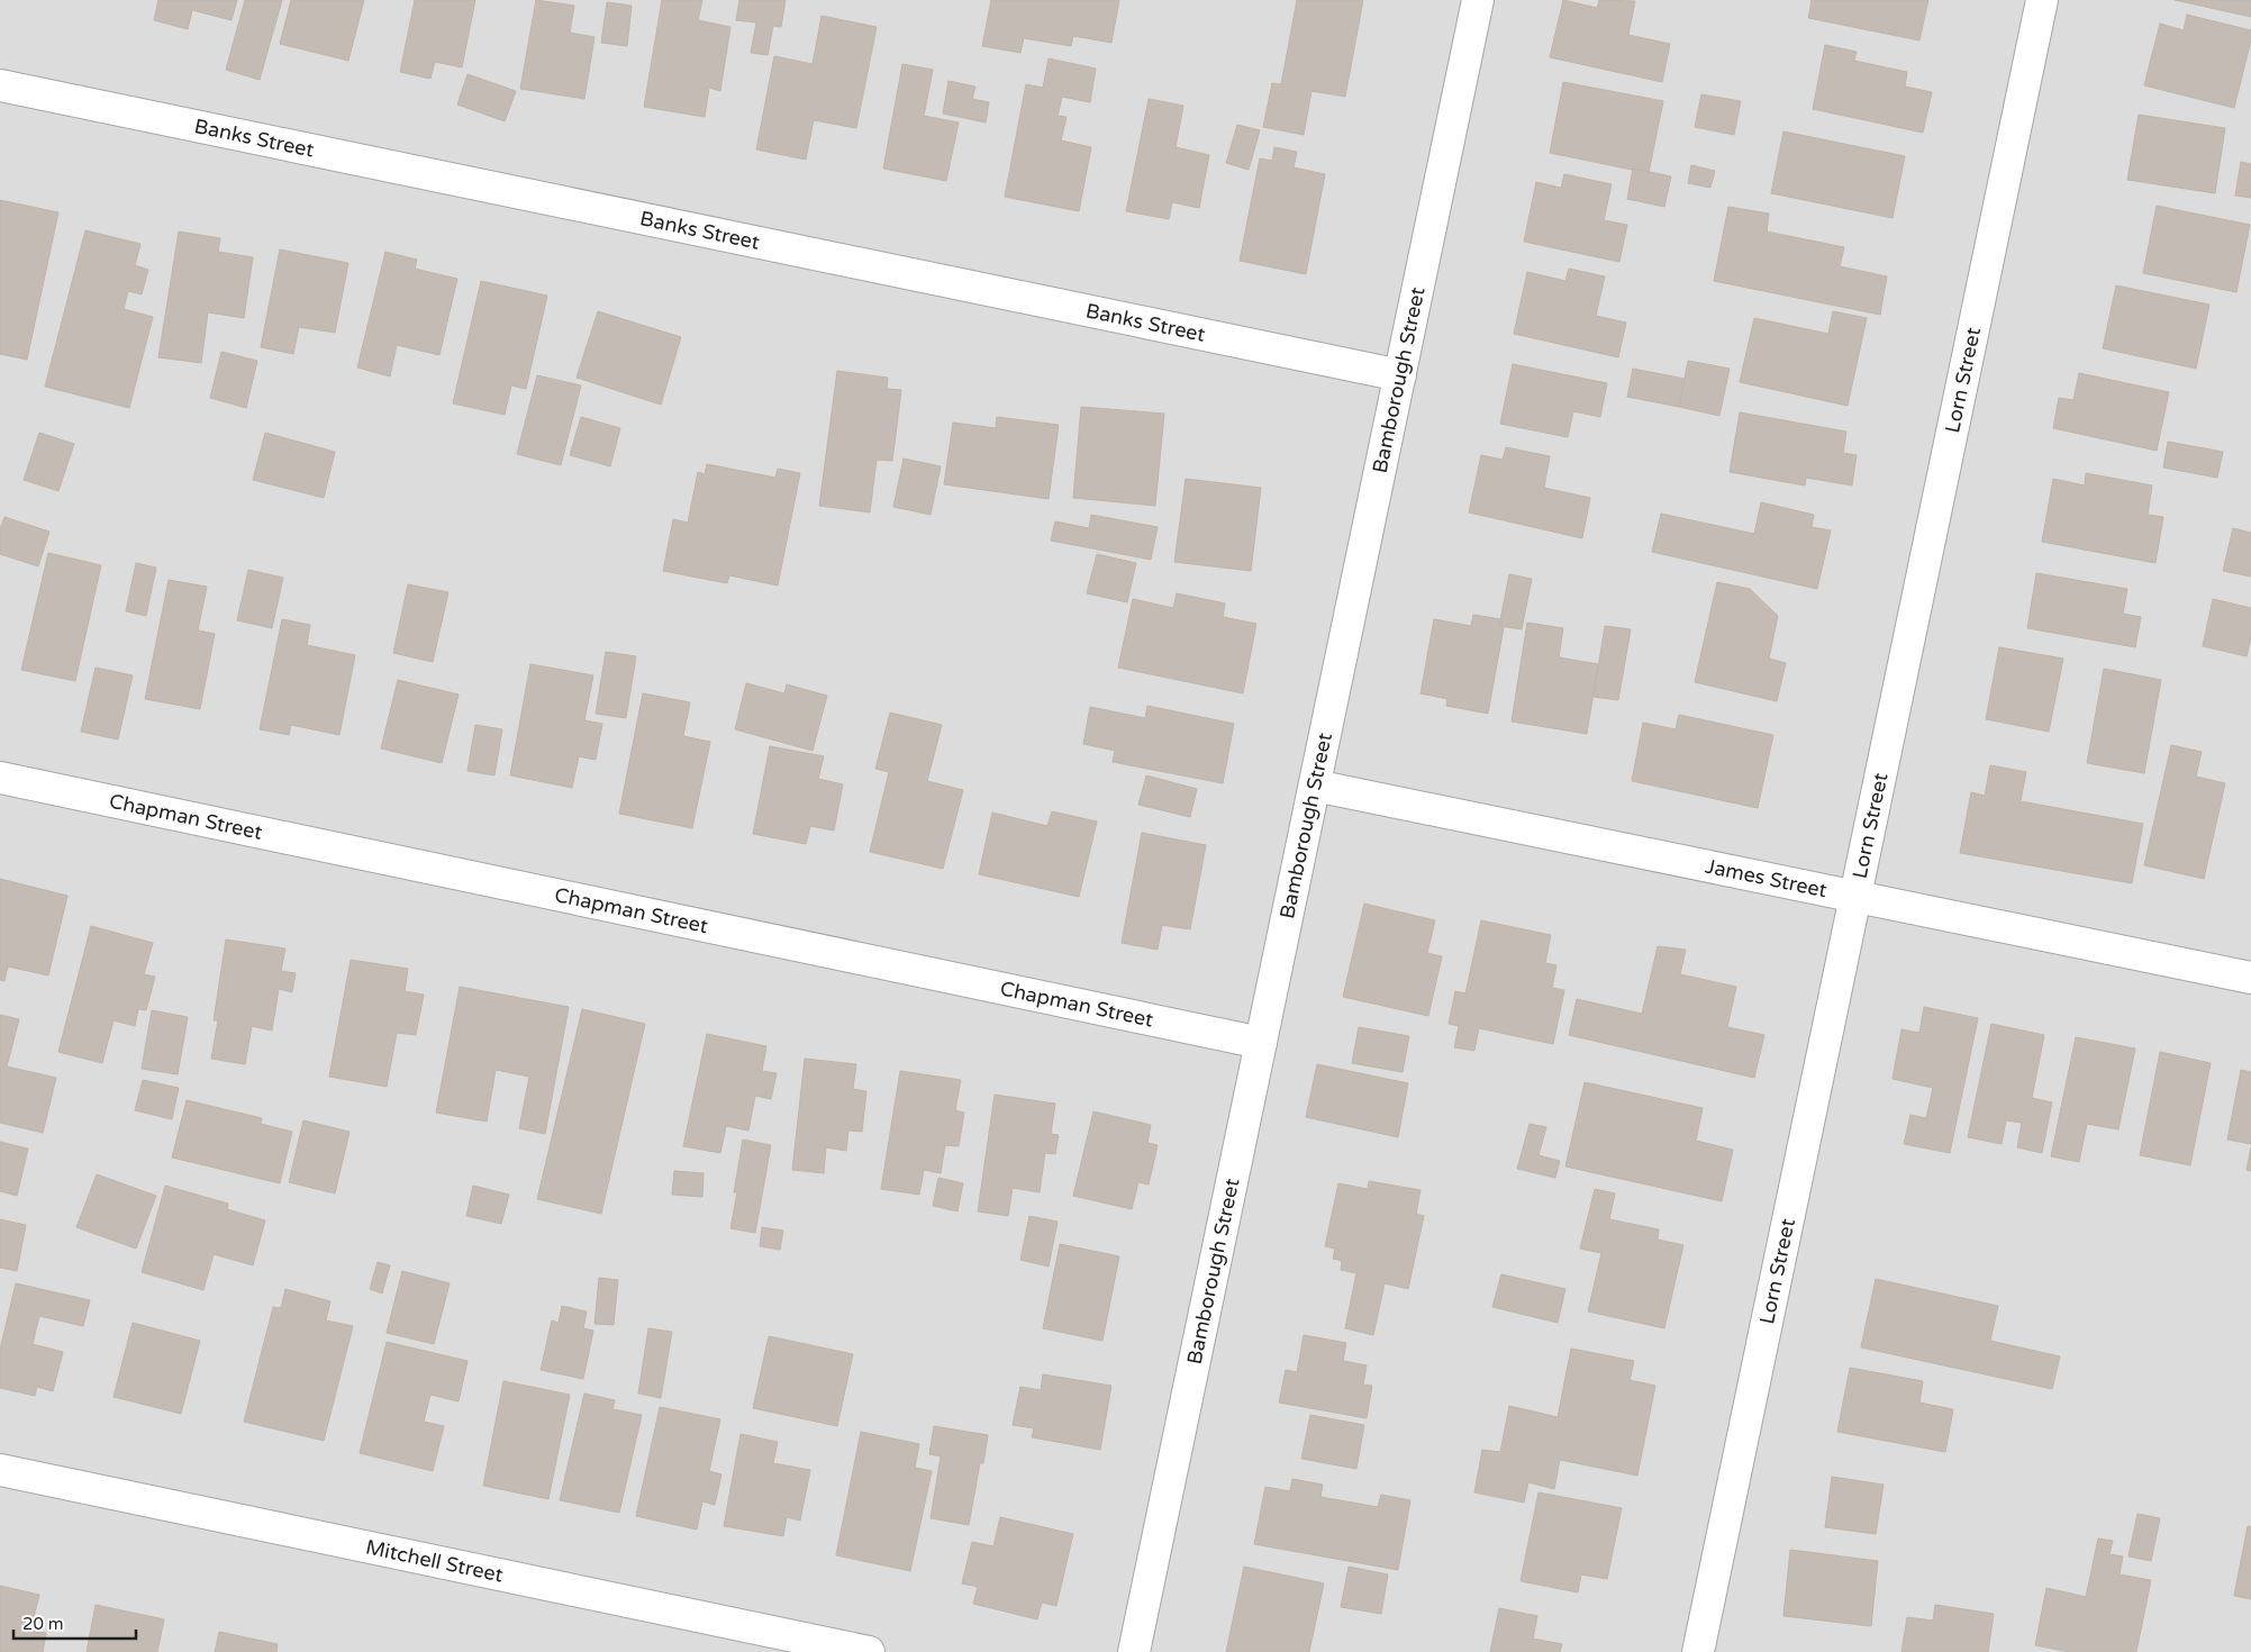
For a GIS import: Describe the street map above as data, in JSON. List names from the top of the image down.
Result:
{
  "streets": {
    "street": [
      "Banks Street",
      "Lorn Street",
      "Bamborough Street",
      "Chapman Street",
      "James Street",
      "Mitchell Street"
    ]
  },
  "crossings": [
    ["Banks Street", "Bamborough Street"],
    ["Lorn Street", "James Street"],
    ["Bamborough Street", "Chapman Street"],
    ["Bamborough Street", "James Street"]
  ],
  "scale_bar": "20 m"
}
